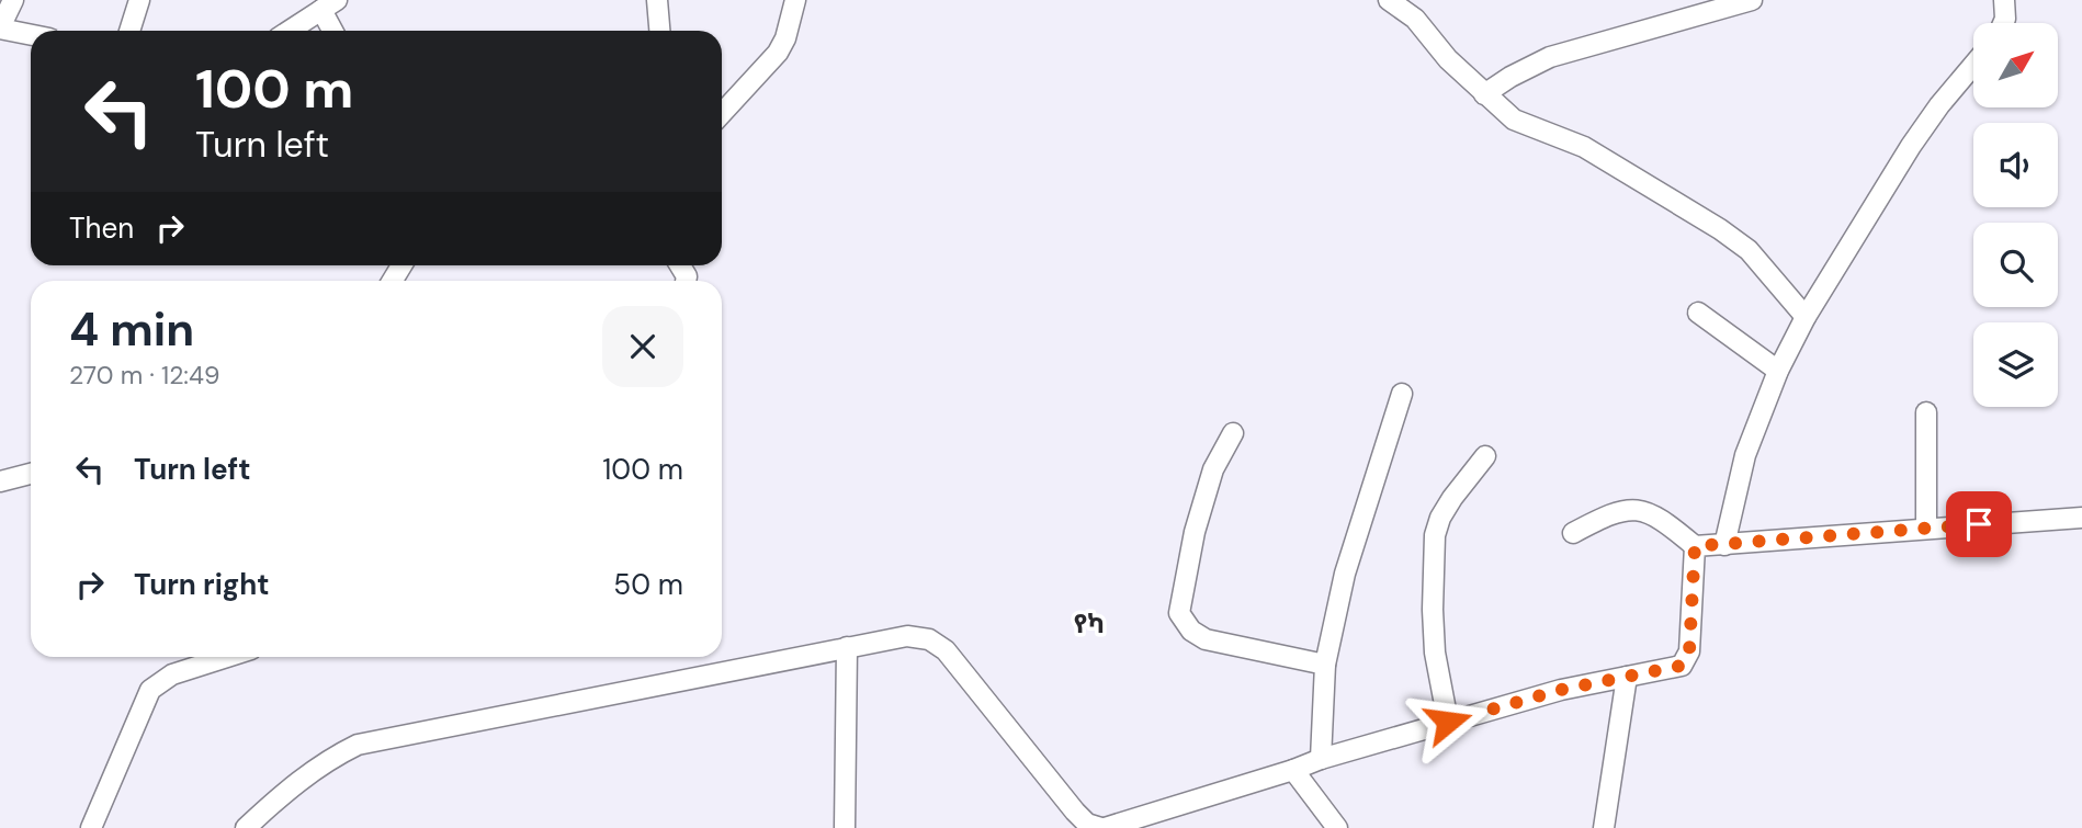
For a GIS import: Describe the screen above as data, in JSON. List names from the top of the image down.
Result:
{
  "districts": ["የካ"],
  "north": "top right",
  "page": {
    "turn": ["100 m", "Turn left"],
    "then": "Then",
    "heading": ["4 min", "270 m · 12:49"],
    "list": [
      {
        "name": "Turn left",
        "value": "100 m"
      },
      {
        "name": "Turn right",
        "value": "50 m"
      }
    ]
  }
}
